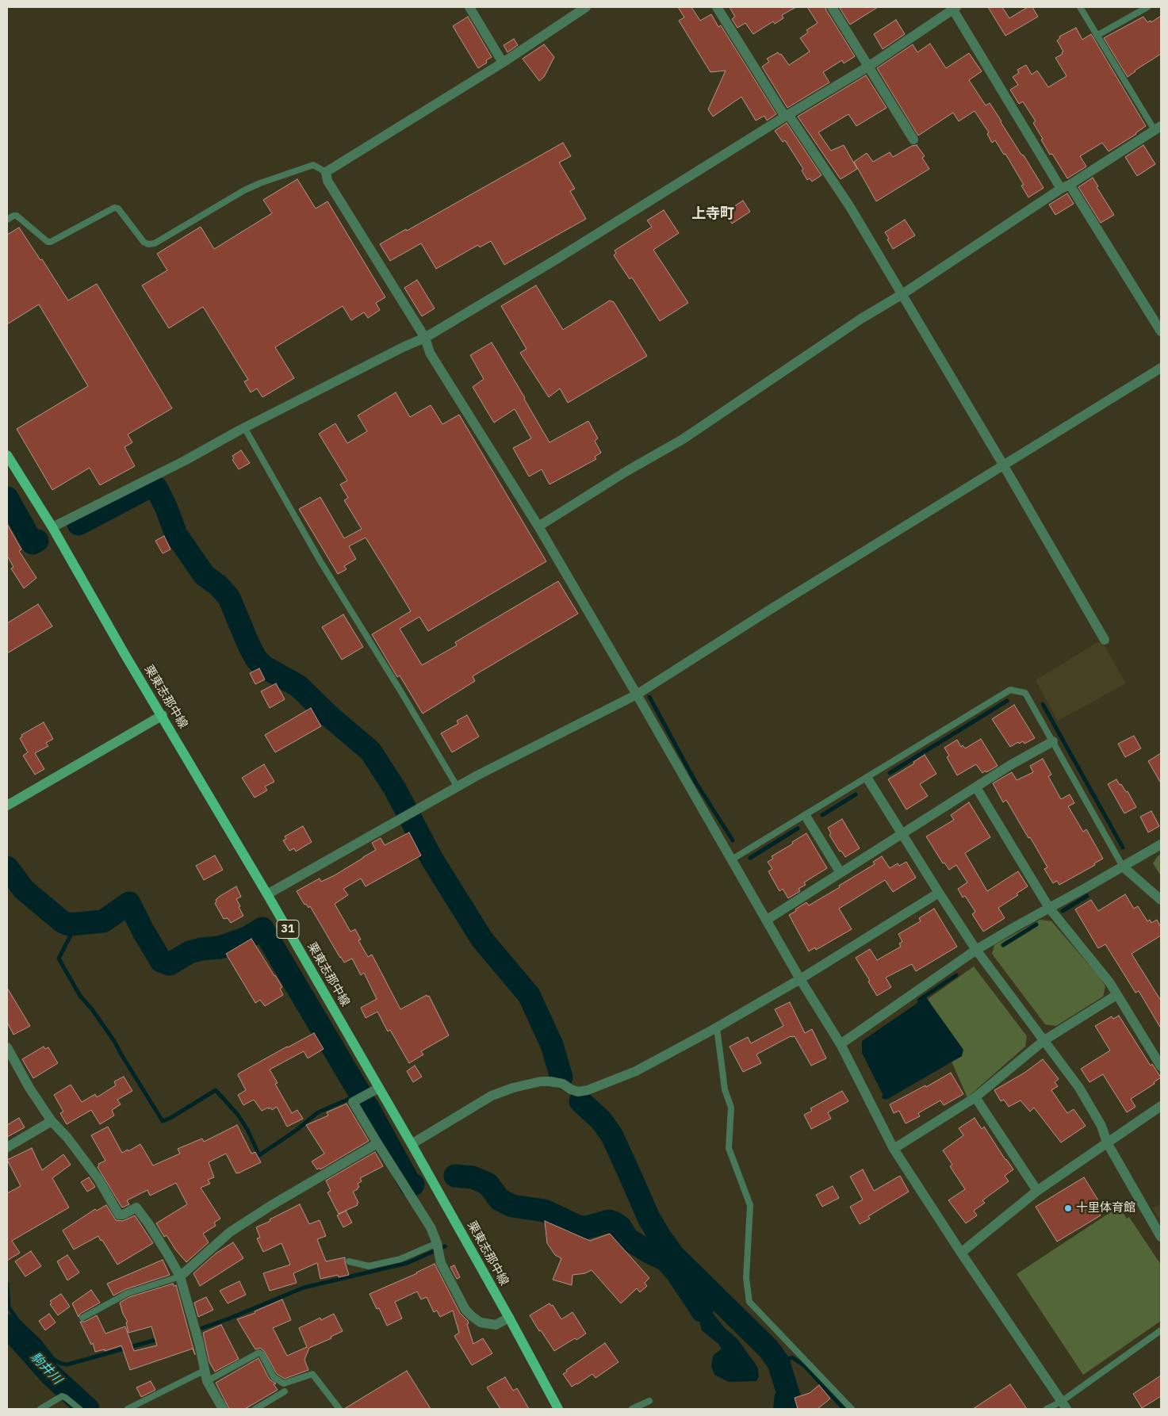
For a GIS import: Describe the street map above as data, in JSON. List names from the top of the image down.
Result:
{
  "streets": {
    "main road": ["栗東志那中線", "31"]
  },
  "districts": ["上寺町"],
  "water": ["駒井川"],
  "places": ["十里体育館"]
}
